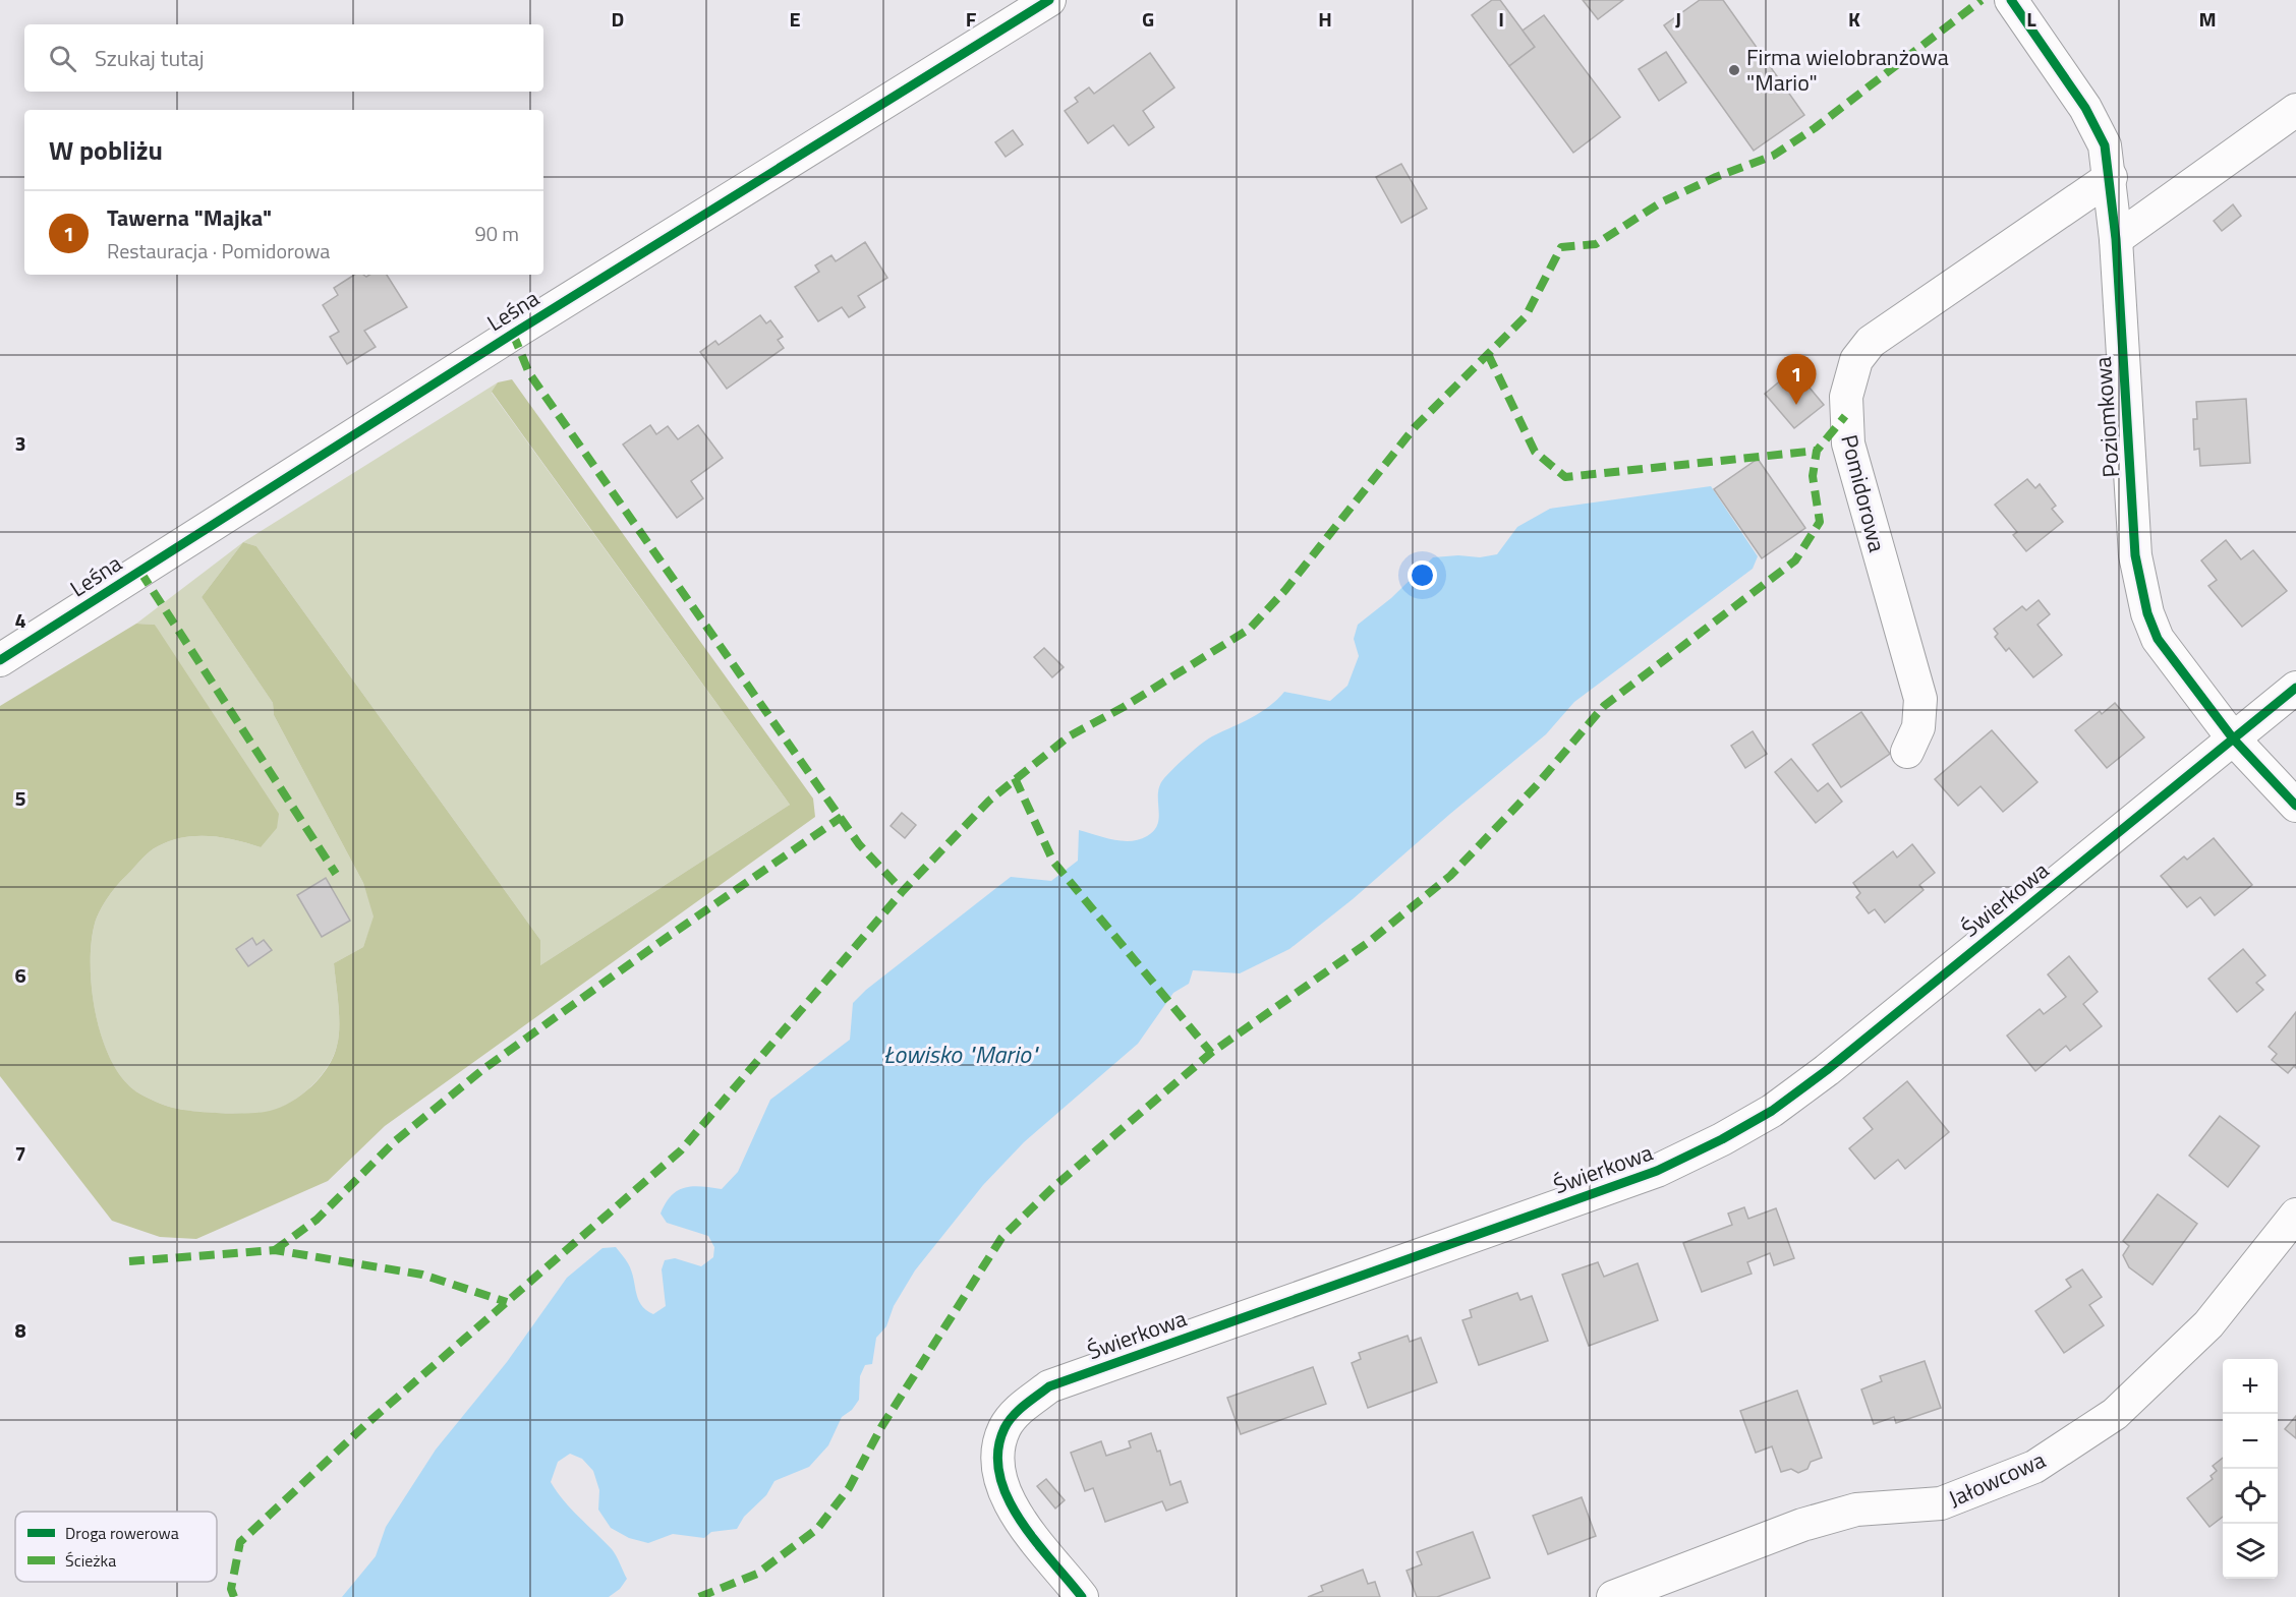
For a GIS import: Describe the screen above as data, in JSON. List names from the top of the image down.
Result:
{
  "streets": {
    "street": [
      "Leśna",
      "Poziomkowa",
      "Pomidorowa",
      "Świerkowa",
      "Jałowcowa"
    ]
  },
  "crossings": [
    ["Poziomkowa", "Pomidorowa"],
    ["Poziomkowa", "Świerkowa"]
  ],
  "water": ["Łowisko \"Mario\""],
  "places": ["Firma wielobranżowa \"Mario\""],
  "legend": ["Droga rowerowa", "Ścieżka"],
  "page": {
    "search": "Szukaj tutaj",
    "heading": "W pobliżu",
    "list": [
      {
        "mark": "1",
        "name": "Tawerna \"Majka\"",
        "note": "Restauracja · Pomidorowa",
        "value": "90 m"
      }
    ],
    "pins": "1",
    "map_buttons": ["+", "−"]
  },
  "grid": {
    "columns": [
      "D",
      "E",
      "F",
      "G",
      "H",
      "I",
      "J",
      "K",
      "L",
      "M"
    ],
    "rows": [
      "3",
      "4",
      "5",
      "6",
      "7",
      "8"
    ]
  }
}
